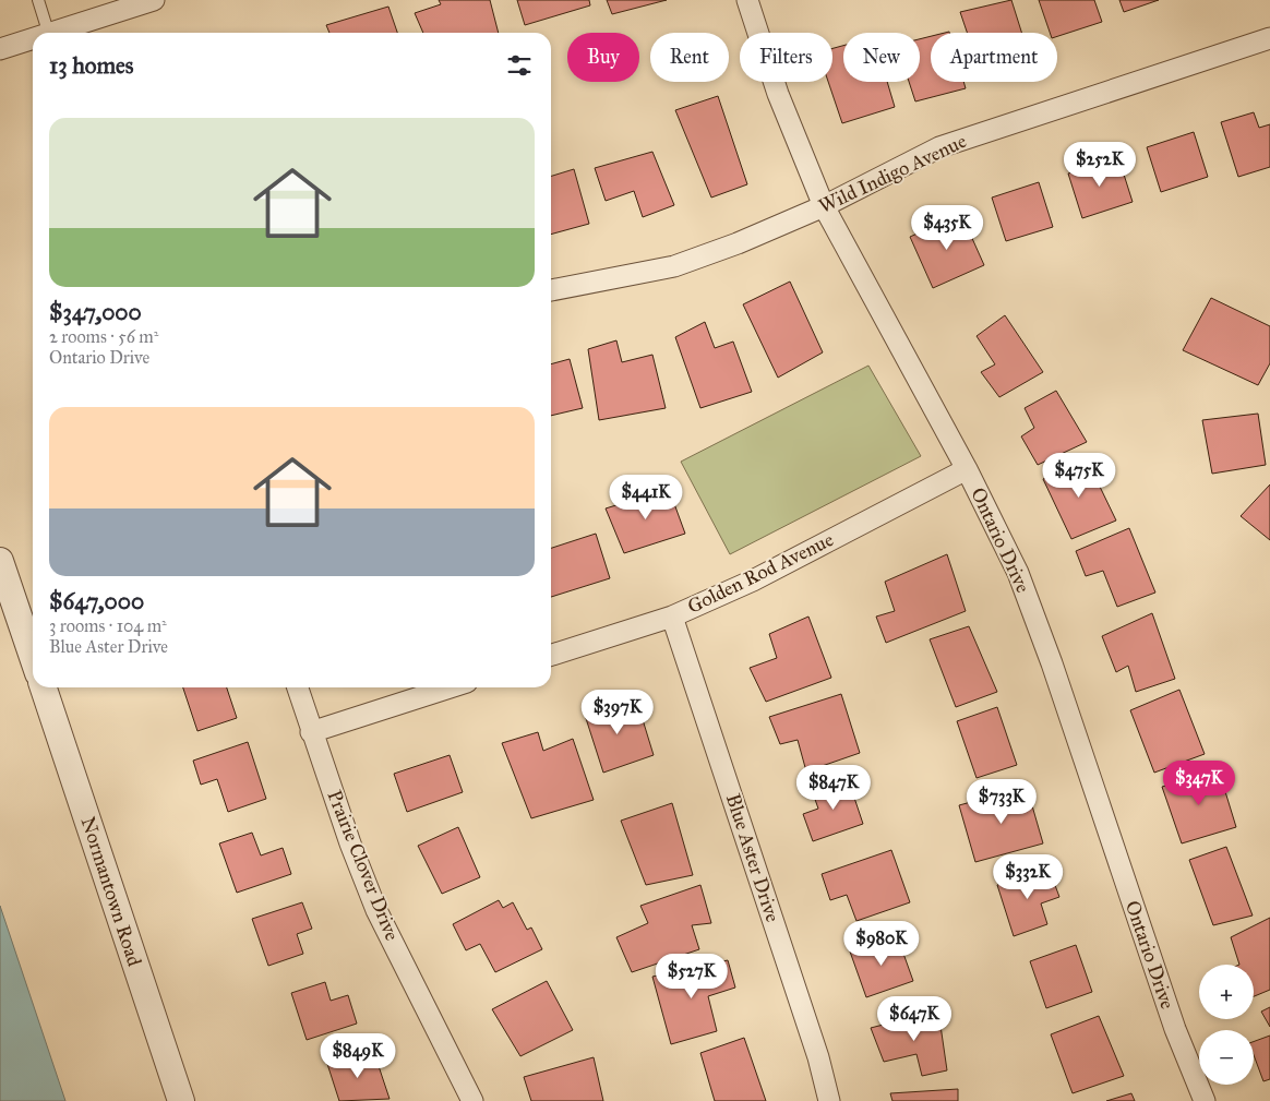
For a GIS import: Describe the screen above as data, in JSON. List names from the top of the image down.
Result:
{
  "streets": {
    "street": [
      "Wild Indigo Avenue",
      "Ontario Drive",
      "Golden Rod Avenue",
      "Blue Aster Drive",
      "Prairie Clover Drive",
      "Normantown Road"
    ]
  },
  "crossings": [
    ["Wild Indigo Avenue", "Ontario Drive"],
    ["Ontario Drive", "Golden Rod Avenue"],
    ["Golden Rod Avenue", "Blue Aster Drive"]
  ],
  "page": {
    "chip": [
      "Buy",
      "Rent",
      "Filters",
      "New",
      "Apartment"
    ],
    "heading": "13 homes",
    "list": [
      {
        "name": "$347,000",
        "note": "2 rooms · 56 m² · Ontario Drive"
      },
      {
        "name": "$647,000",
        "note": "3 rooms · 104 m² · Blue Aster Drive"
      }
    ],
    "price": [
      "$252K",
      "$435K",
      "$475K",
      "$441K",
      "$397K",
      "$347K",
      "$847K",
      "$733K",
      "$332K",
      "$980K",
      "$527K",
      "$647K",
      "$849K"
    ],
    "map_buttons": ["+", "−"]
  }
}
